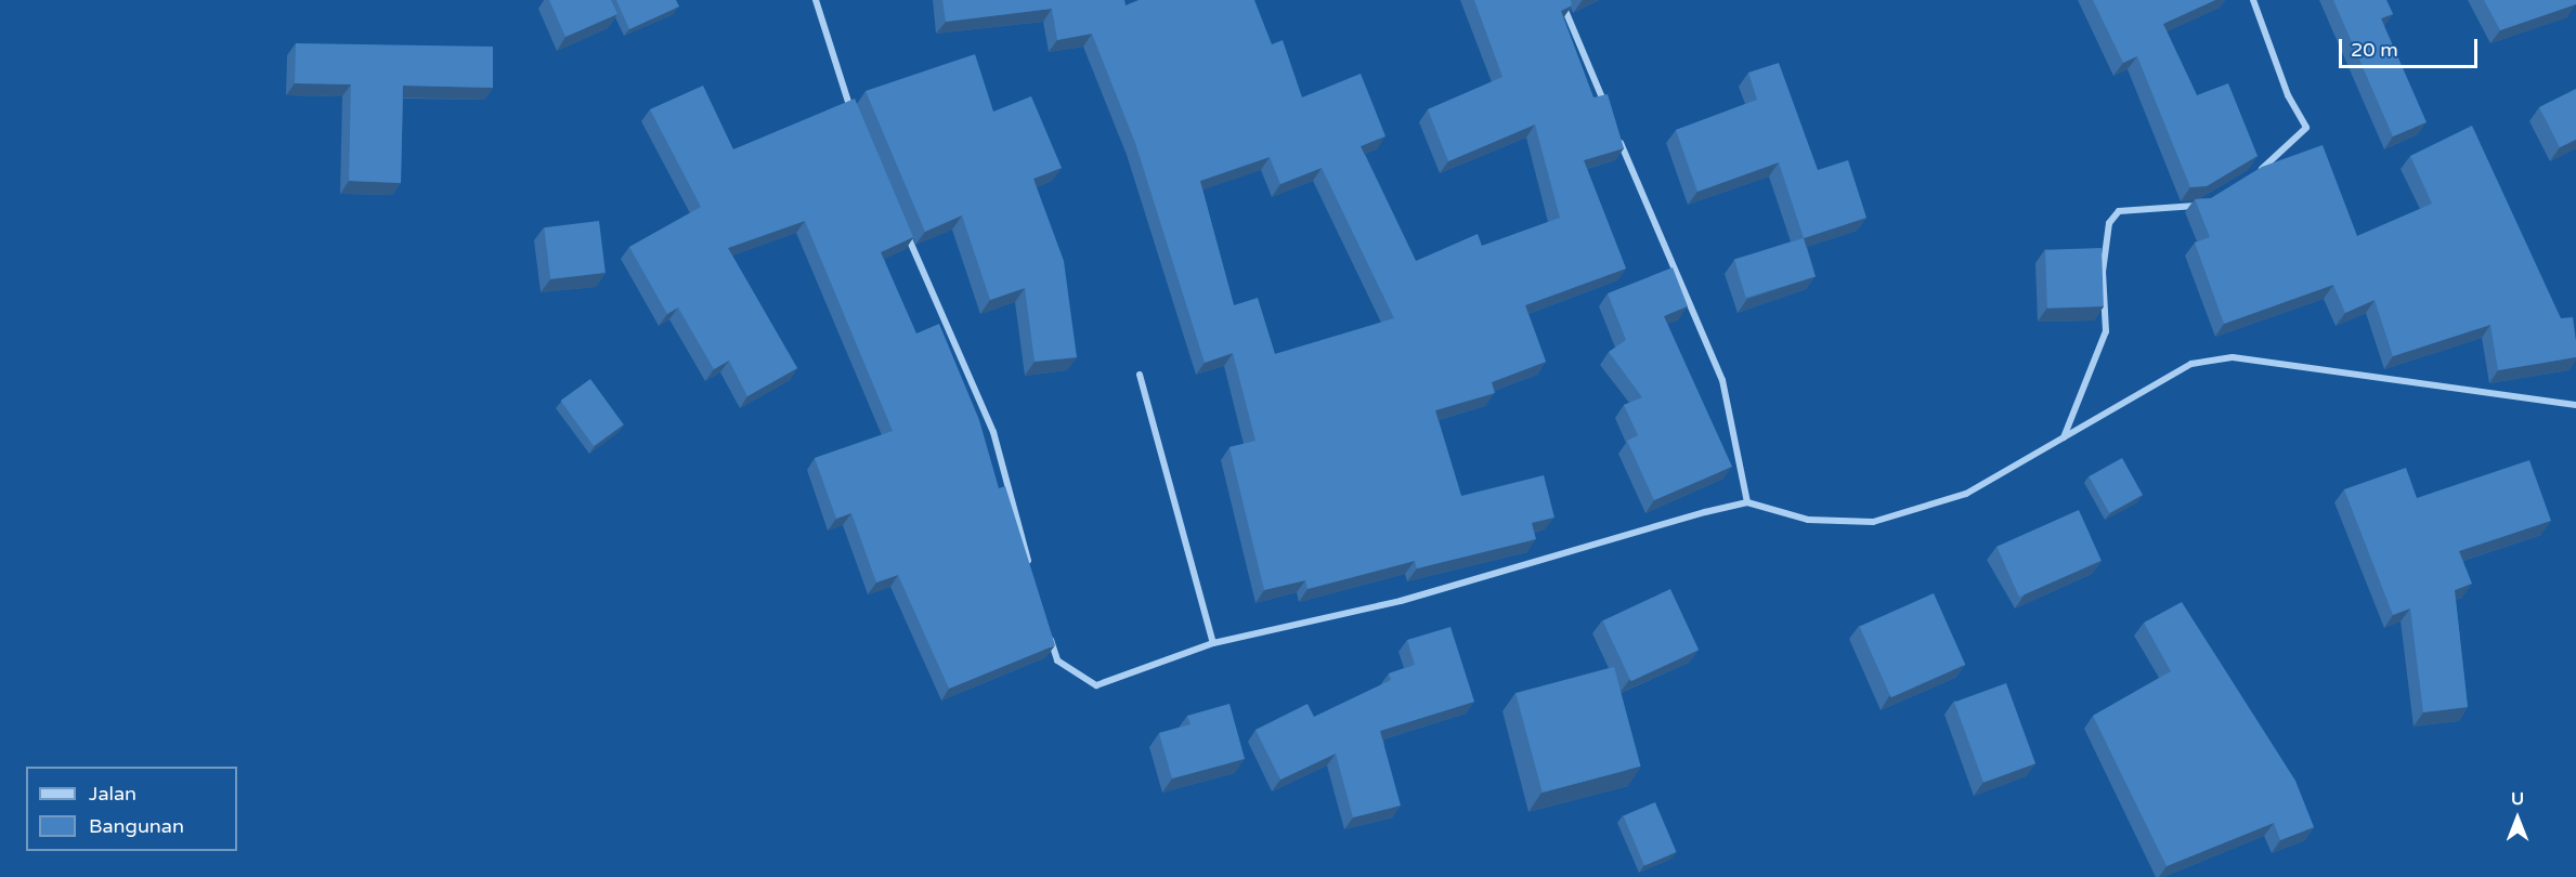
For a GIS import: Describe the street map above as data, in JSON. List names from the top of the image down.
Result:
{
  "legend": ["Jalan", "Bangunan"],
  "scale_bar": "20 m",
  "north": "top"
}
